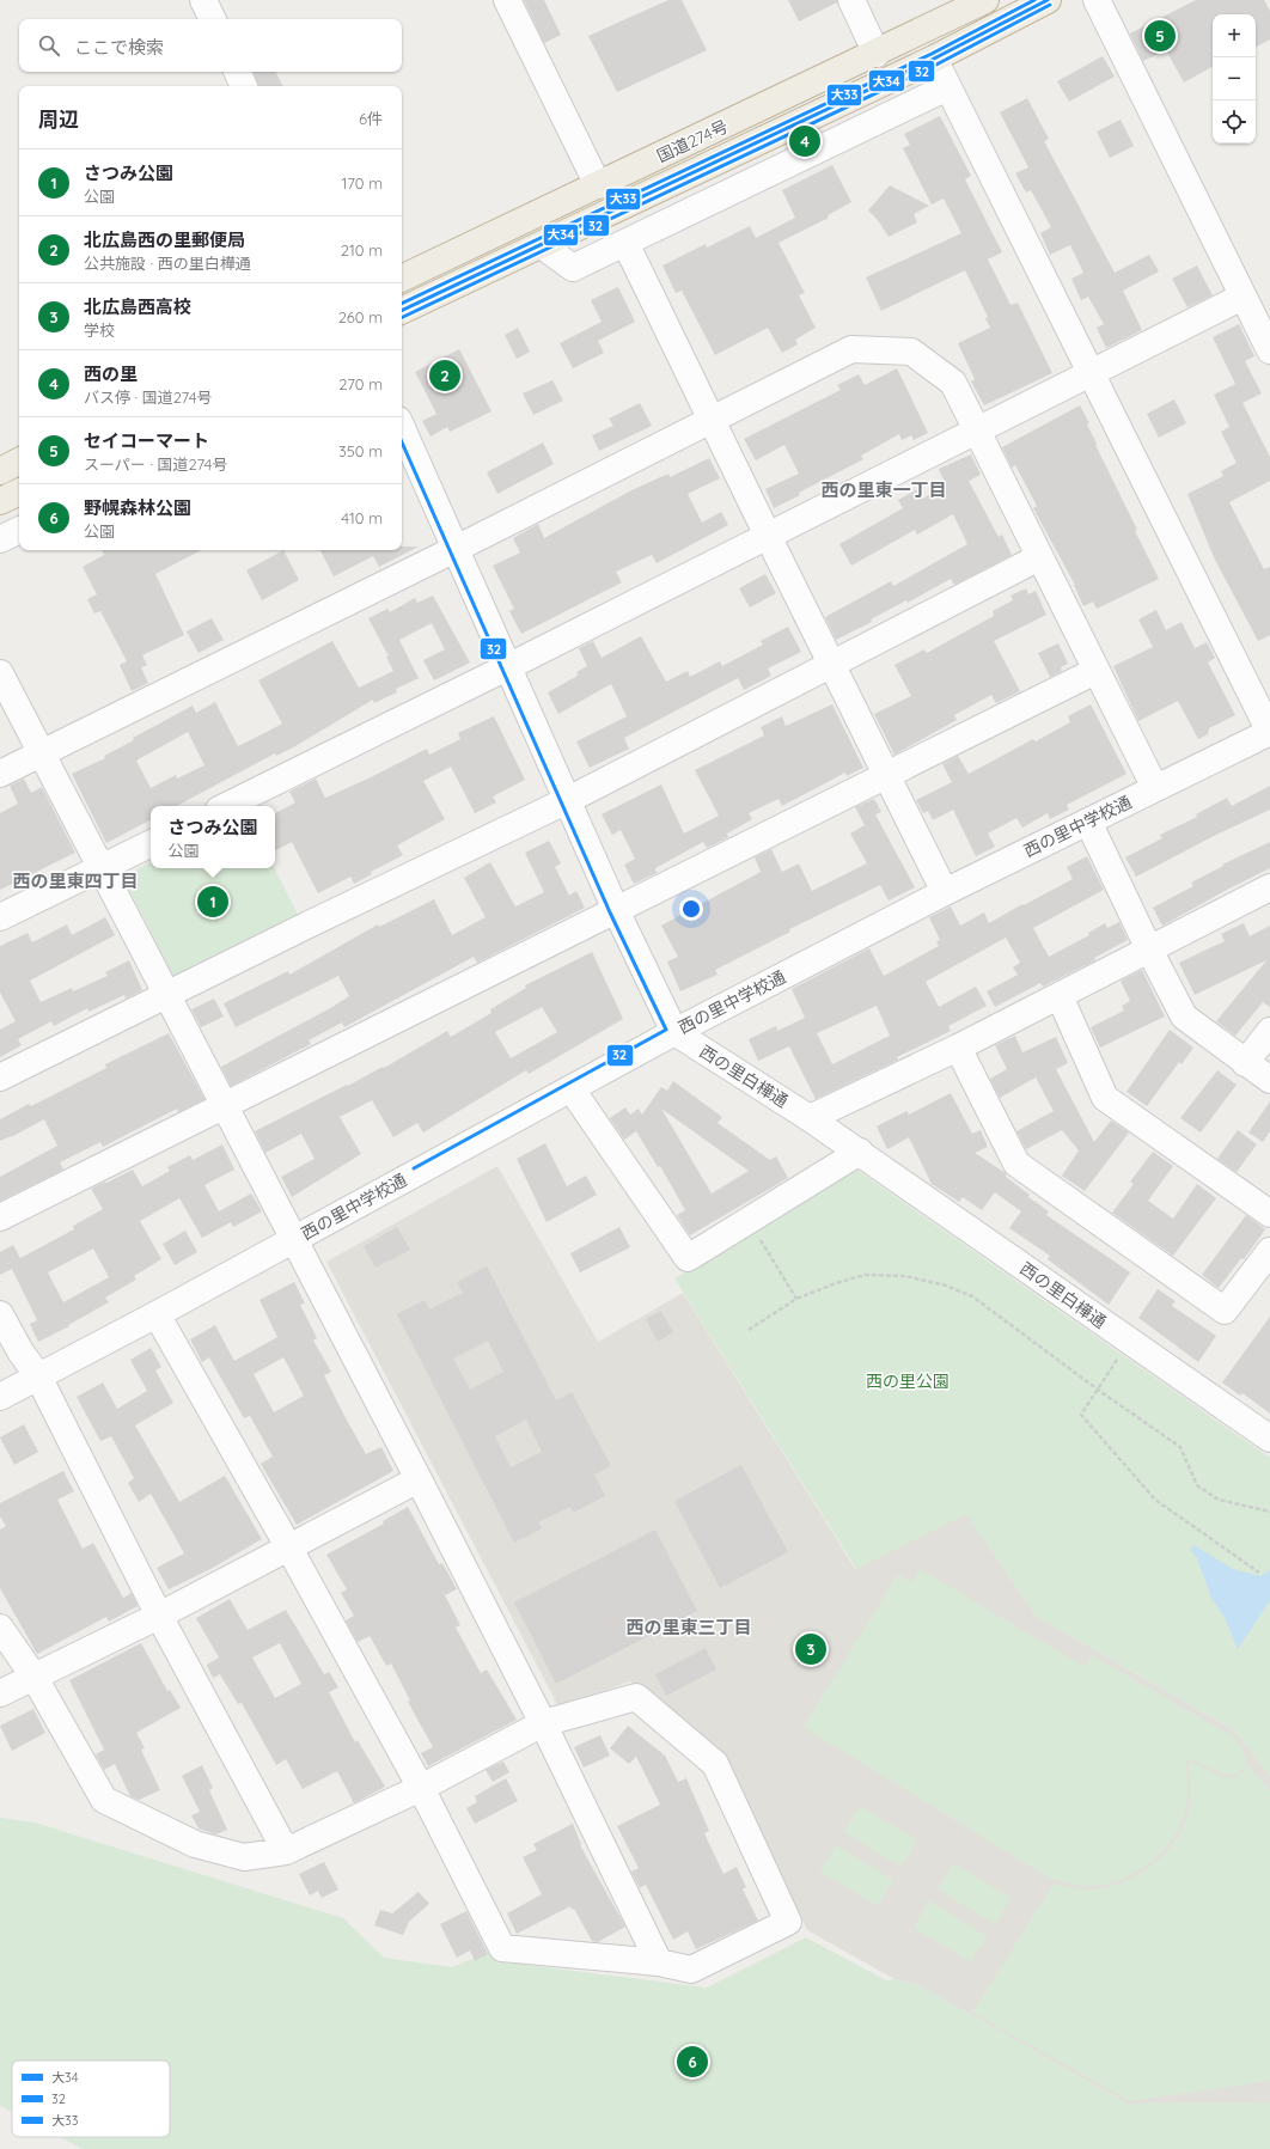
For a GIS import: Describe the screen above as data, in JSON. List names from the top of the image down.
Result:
{
  "streets": {
    "highway": ["国道274号"],
    "street": ["西の里中学校通", "西の里白樺通"]
  },
  "crossings": [
    ["西の里中学校通", "西の里白樺通"]
  ],
  "districts": ["西の里東一丁目", "西の里東四丁目", "西の里東三丁目"],
  "parks": ["西の里公園"],
  "lines": ["transit line 大34", "transit line 大33", "transit line 32"],
  "legend": ["大34", "32", "大33"],
  "page": {
    "map_buttons": ["+", "−"],
    "pins": [
      "5",
      "4",
      "2",
      "1",
      "3",
      "6"
    ],
    "search": "ここで検索",
    "heading": ["周辺", "6件"],
    "list": [
      {
        "mark": "1",
        "name": "さつみ公園",
        "note": "公園",
        "value": "170 m"
      },
      {
        "mark": "2",
        "name": "北広島西の里郵便局",
        "note": "公共施設 · 西の里白樺通",
        "value": "210 m"
      },
      {
        "mark": "3",
        "name": "北広島西高校",
        "note": "学校",
        "value": "260 m"
      },
      {
        "mark": "4",
        "name": "西の里",
        "note": "バス停 · 国道274号",
        "value": "270 m"
      },
      {
        "mark": "5",
        "name": "セイコーマート",
        "note": "スーパー · 国道274号",
        "value": "350 m"
      },
      {
        "mark": "6",
        "name": "野幌森林公園",
        "note": "公園",
        "value": "410 m"
      }
    ],
    "popup": ["さつみ公園", "公園"]
  }
}
